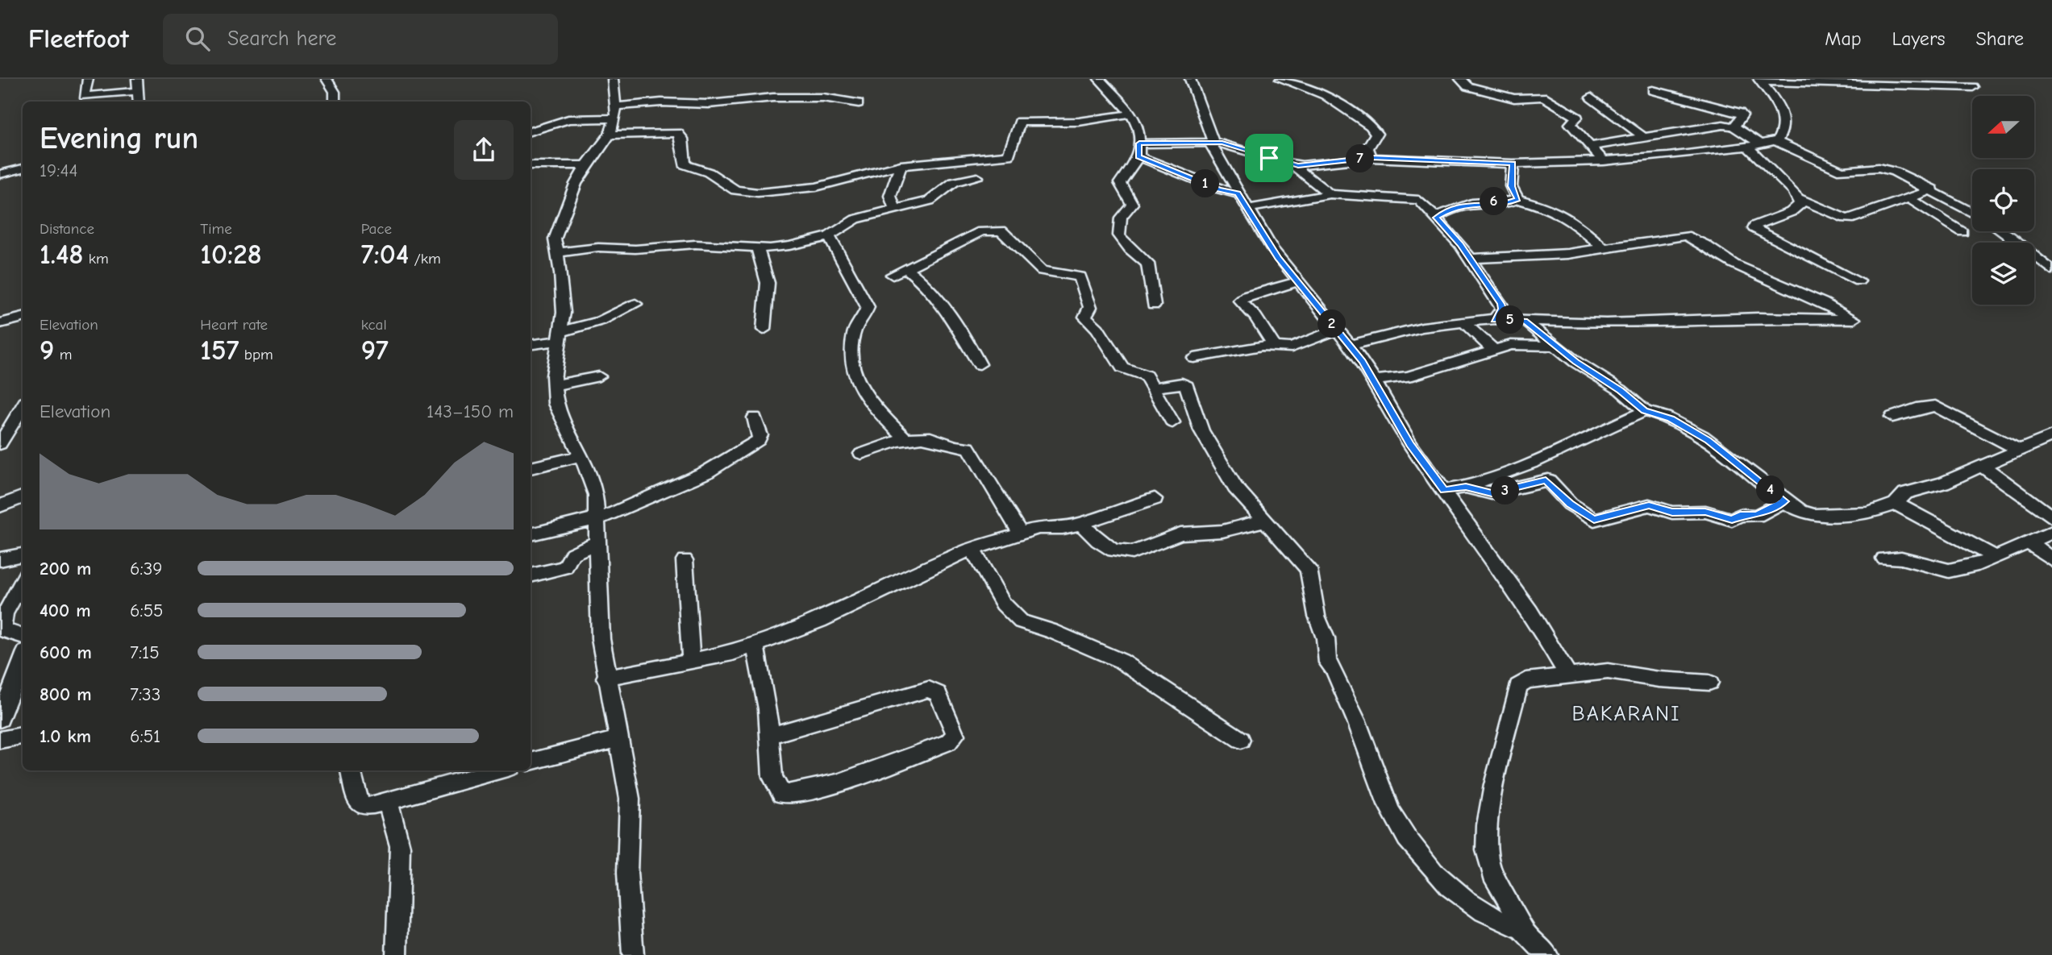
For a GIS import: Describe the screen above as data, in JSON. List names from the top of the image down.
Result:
{
  "districts": ["BAKARANI"],
  "north": "left",
  "page": {
    "header": "Fleetfoot",
    "search": "Search here",
    "nav": ["Map", "Layers", "Share"],
    "heading": ["Evening run", "19:44"],
    "pins": [
      "7",
      "1",
      "6",
      "5",
      "2",
      "4",
      "3"
    ],
    "stats": [
      ["Distance", "1.48 km"],
      ["Time", "10:28"],
      ["Pace", "7:04 /km"],
      ["Elevation", "9 m"],
      ["Heart rate", "157 bpm"],
      ["kcal", "97"]
    ],
    "chart": ["Elevation", "143–150 m"],
    "list": [
      {
        "name": "200 m",
        "note": "6:39"
      },
      {
        "name": "400 m",
        "note": "6:55"
      },
      {
        "name": "600 m",
        "note": "7:15"
      },
      {
        "name": "800 m",
        "note": "7:33"
      },
      {
        "name": "1.0 km",
        "note": "6:51"
      }
    ]
  }
}
